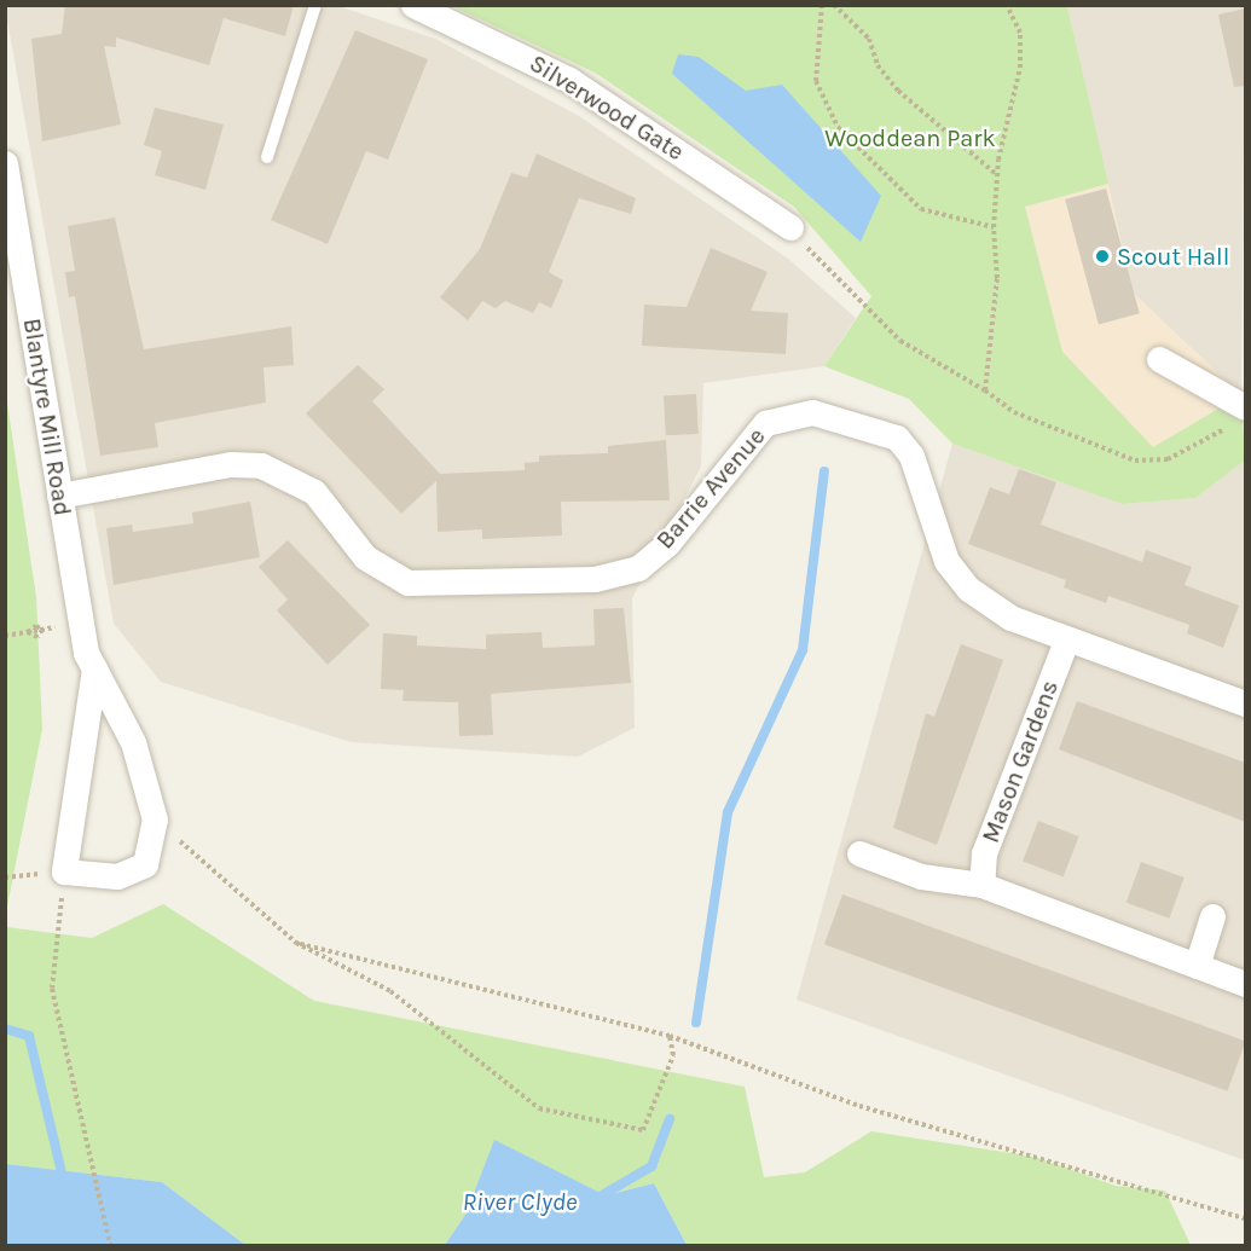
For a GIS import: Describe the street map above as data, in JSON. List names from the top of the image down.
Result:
{
  "streets": {
    "street": [
      "Silverwood Gate",
      "Blantyre Mill Road",
      "Barrie Avenue",
      "Mason Gardens"
    ]
  },
  "crossings": [
    ["Blantyre Mill Road", "Barrie Avenue"],
    ["Barrie Avenue", "Mason Gardens"]
  ],
  "water": ["River Clyde"],
  "parks": ["Wooddean Park"],
  "places": ["Scout Hall"]
}
